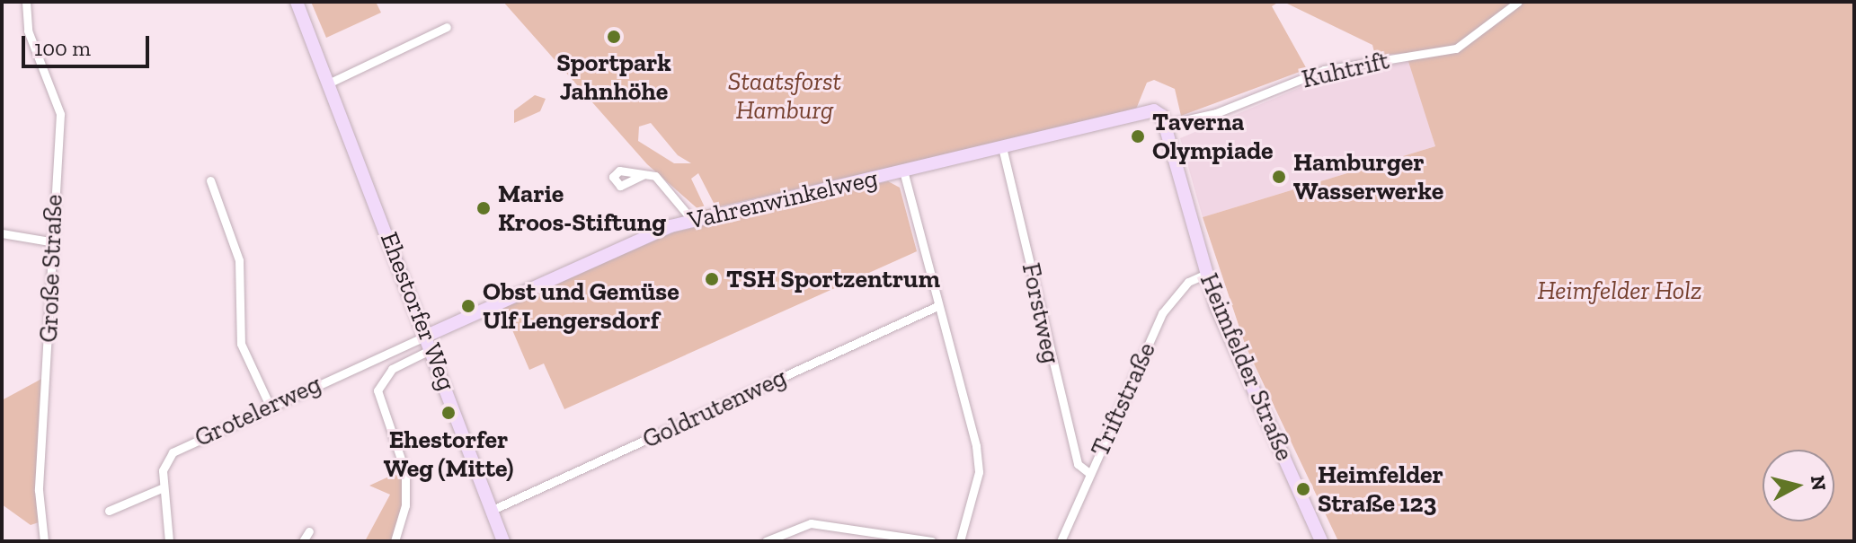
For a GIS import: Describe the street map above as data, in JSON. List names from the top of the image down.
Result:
{
  "streets": {
    "street": [
      "Kuhtrift",
      "Vahrenwinkelweg",
      "Große Straße",
      "Ehestorfer Weg",
      "Forstweg",
      "Heimfelder Straße",
      "Triftstraße",
      "Goldrutenweg",
      "Grotelerweg"
    ]
  },
  "crossings": [
    ["Kuhtrift", "Heimfelder Straße"],
    ["Vahrenwinkelweg", "Ehestorfer Weg"],
    ["Vahrenwinkelweg", "Forstweg"],
    ["Vahrenwinkelweg", "Heimfelder Straße"],
    ["Vahrenwinkelweg", "Grotelerweg"],
    ["Ehestorfer Weg", "Goldrutenweg"],
    ["Ehestorfer Weg", "Grotelerweg"],
    ["Forstweg", "Triftstraße"],
    ["Heimfelder Straße", "Triftstraße"]
  ],
  "parks": ["Staatsforst Hamburg", "Heimfelder Holz"],
  "places": [
    "Sportpark Jahnhöhe",
    "Taverna Olympiade",
    "Hamburger Wasserwerke",
    "Marie Kroos-Stiftung",
    "TSH Sportzentrum",
    "Obst und Gemüse Ulf Lengersdorf",
    "Ehestorfer Weg (Mitte)",
    "Heimfelder Straße 123"
  ],
  "scale_bar": "100 m",
  "north": "right"
}
